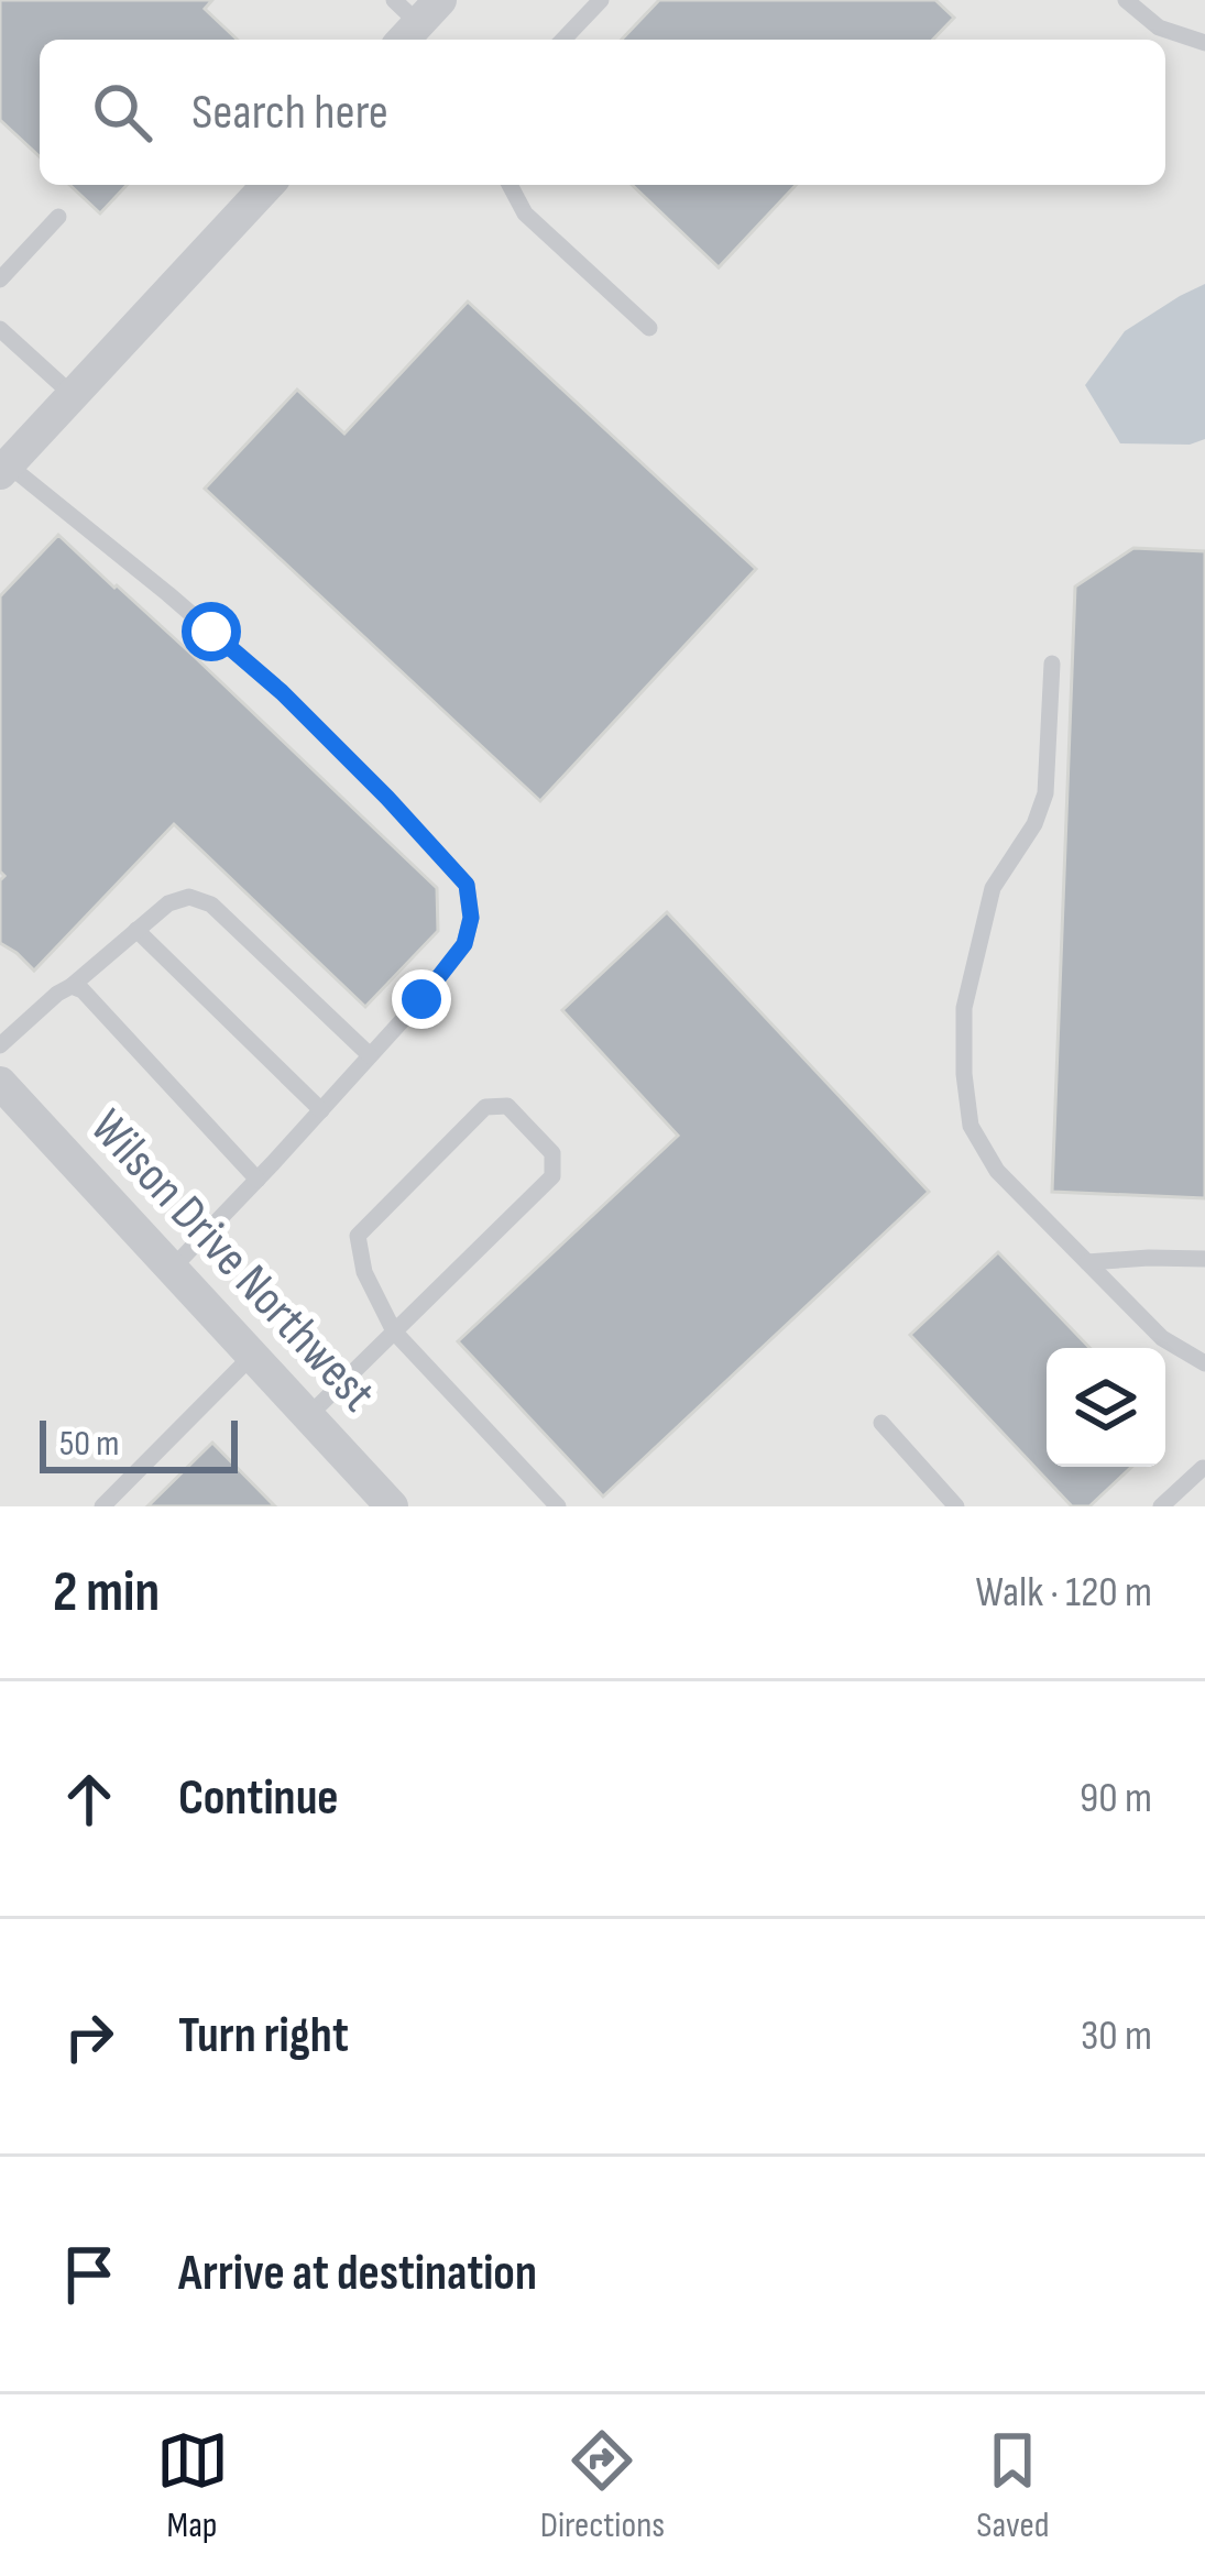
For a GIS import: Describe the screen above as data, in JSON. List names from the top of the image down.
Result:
{
  "streets": {
    "street": ["Wilson Drive Northwest"]
  },
  "scale_bar": "50 m",
  "page": {
    "search": "Search here",
    "scale": "50 m",
    "heading": ["2 min", "Walk · 120 m"],
    "list": [
      ["Continue", "90 m"],
      ["Turn right", "30 m"],
      "Arrive at destination"
    ],
    "nav": ["Map", "Directions", "Saved"]
  }
}
